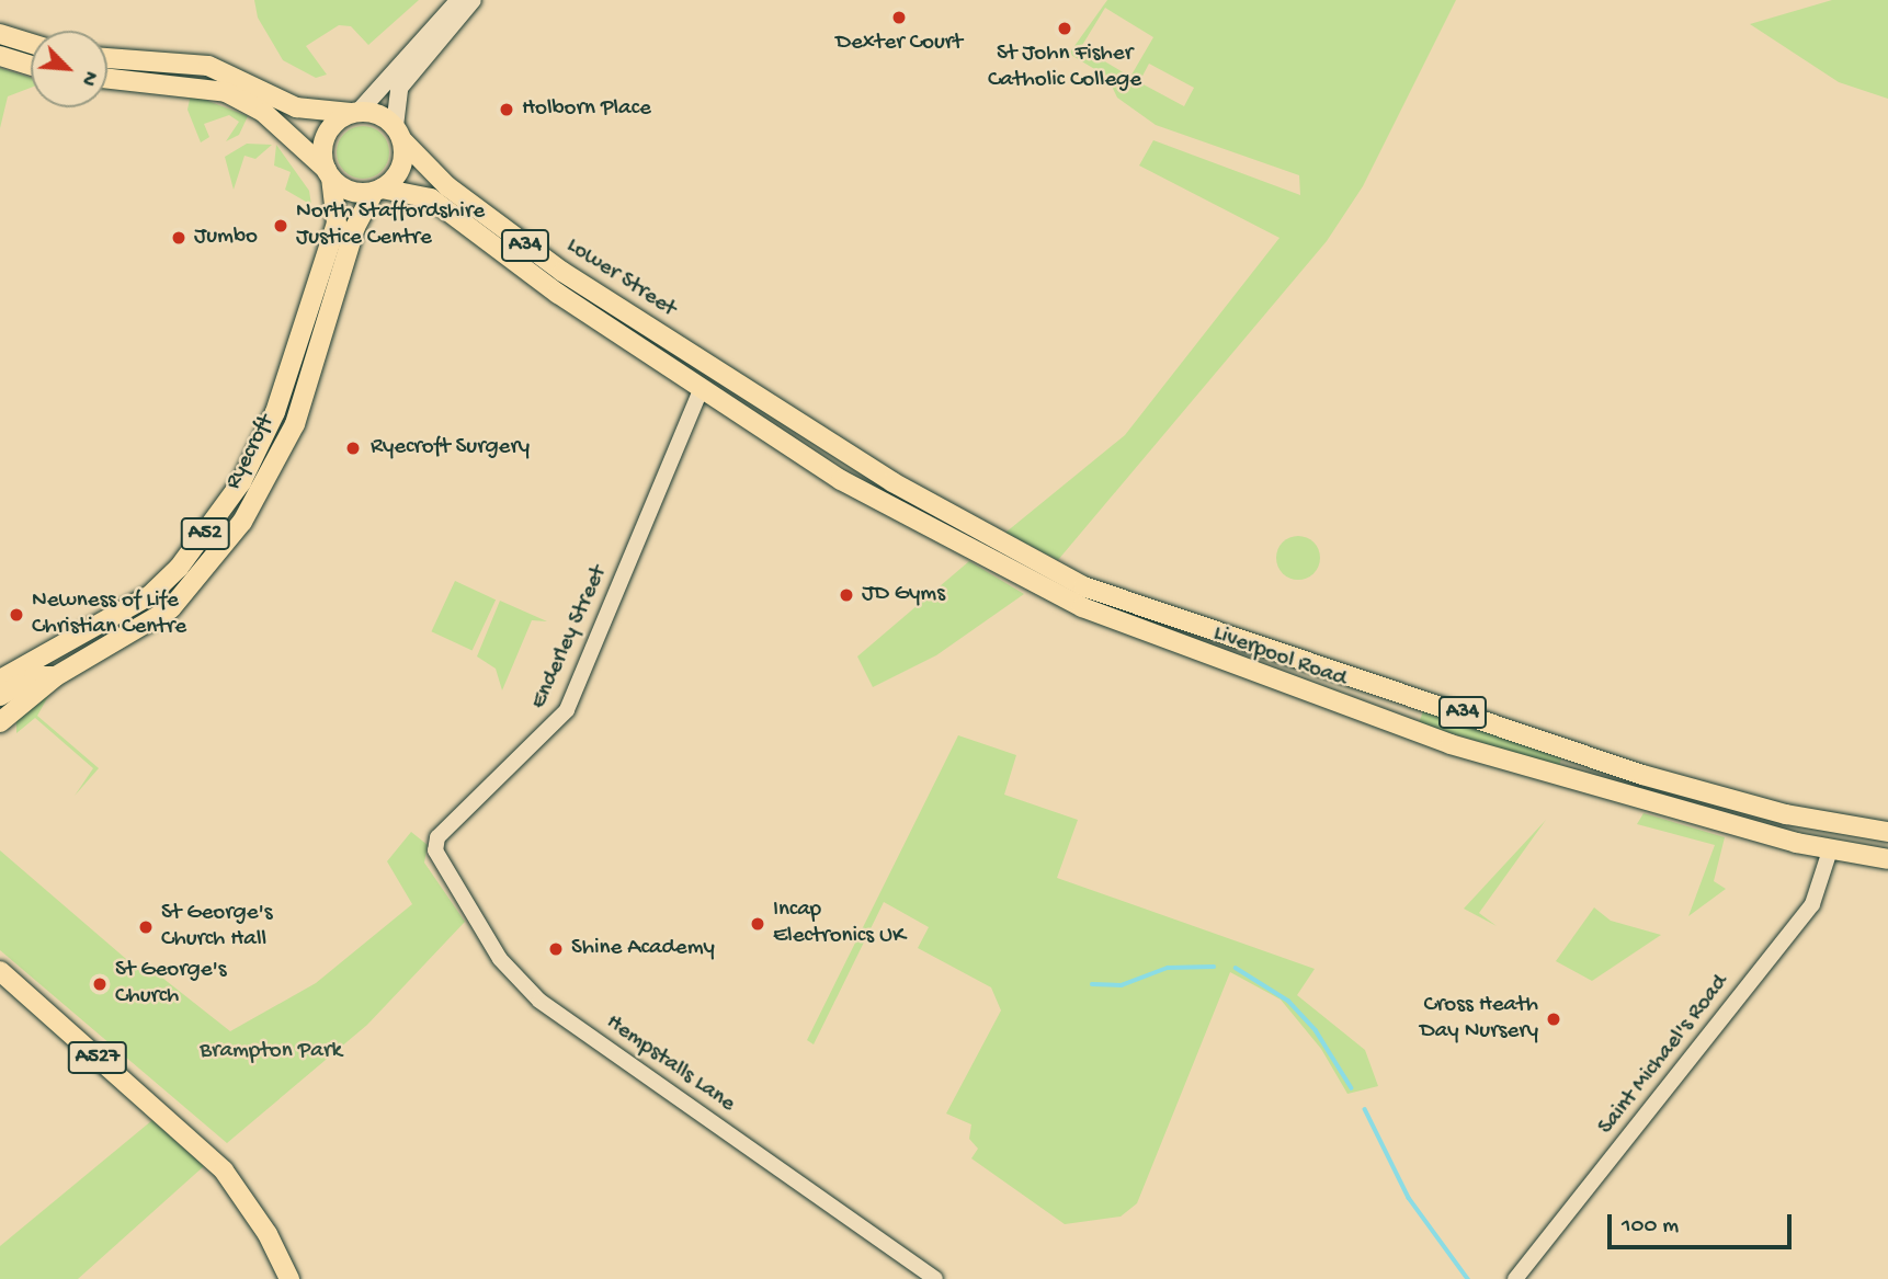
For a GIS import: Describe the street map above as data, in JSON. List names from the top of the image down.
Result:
{
  "streets": {
    "highway": [
      "A34",
      "Lower Street",
      "Ryecroft",
      "A52",
      "Liverpool Road",
      "A527"
    ],
    "street": ["Enderley Street", "Saint Michael's Road", "Hempstalls Lane"]
  },
  "crossings": [
    ["Lower Street", "Ryecroft"],
    ["Lower Street", "Enderley Street"],
    ["Lower Street", "Liverpool Road"],
    ["Enderley Street", "Liverpool Road"],
    ["Enderley Street", "Hempstalls Lane"],
    ["Liverpool Road", "Saint Michael's Road"]
  ],
  "parks": ["Brampton Park"],
  "places": [
    "Dexter Court",
    "St John Fisher Catholic College",
    "Holborn Place",
    "North Staffordshire Justice Centre",
    "Jumbo",
    "Ryecroft Surgery",
    "JD Gyms",
    "Newness of Life Christian Centre",
    "Incap Electronics UK",
    "St George's Church Hall",
    "Shine Academy",
    "St George's Church",
    "Cross Heath Day Nursery"
  ],
  "scale_bar": "100 m",
  "north": "bottom right"
}
